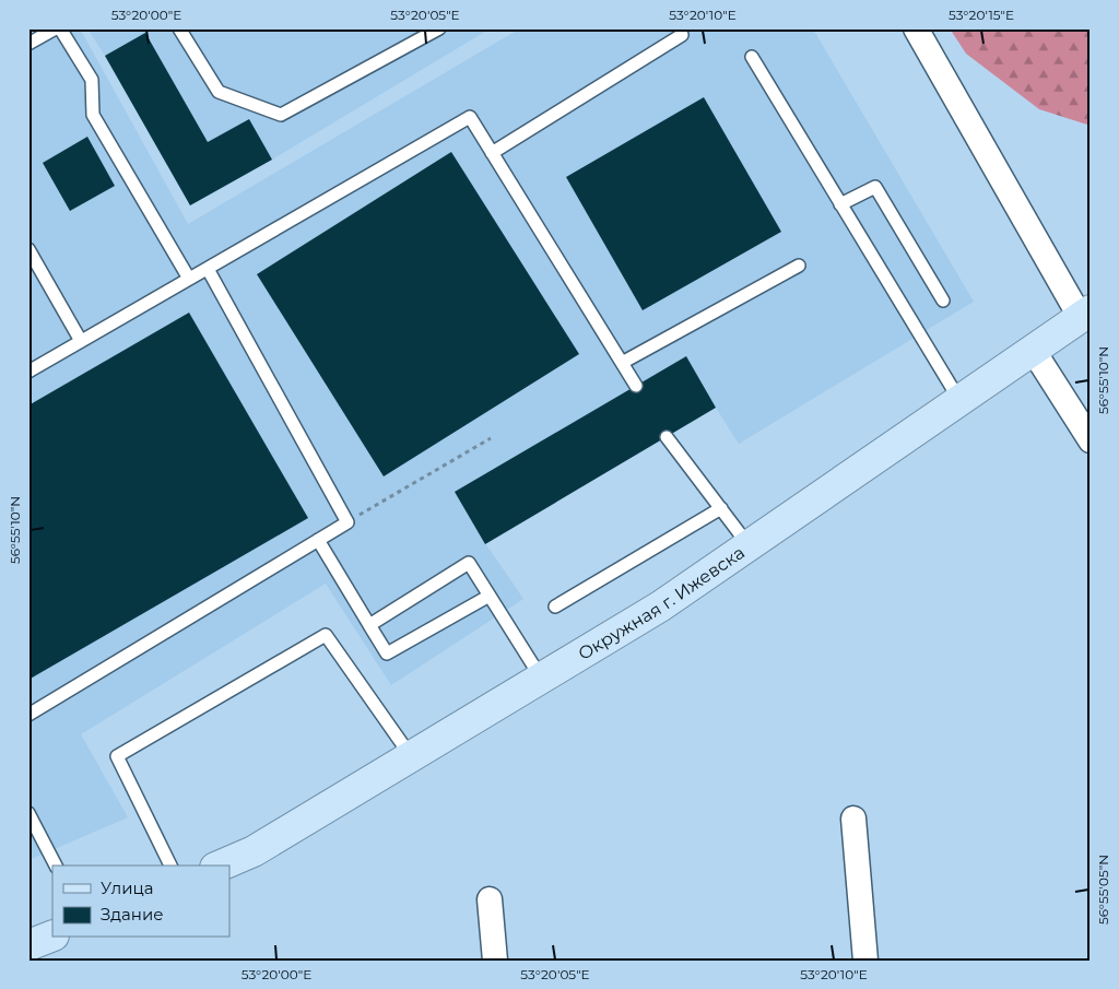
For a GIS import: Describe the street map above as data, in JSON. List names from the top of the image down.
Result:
{
  "streets": {
    "main road": ["Окружная г. Ижевска"]
  },
  "legend": ["Улица", "Здание"],
  "coordinates": [
    "53°20'00\"E",
    "53°20'05\"E",
    "53°20'10\"E",
    "53°20'15\"E",
    "56°55'10\"N",
    "56°55'05\"N"
  ]
}
